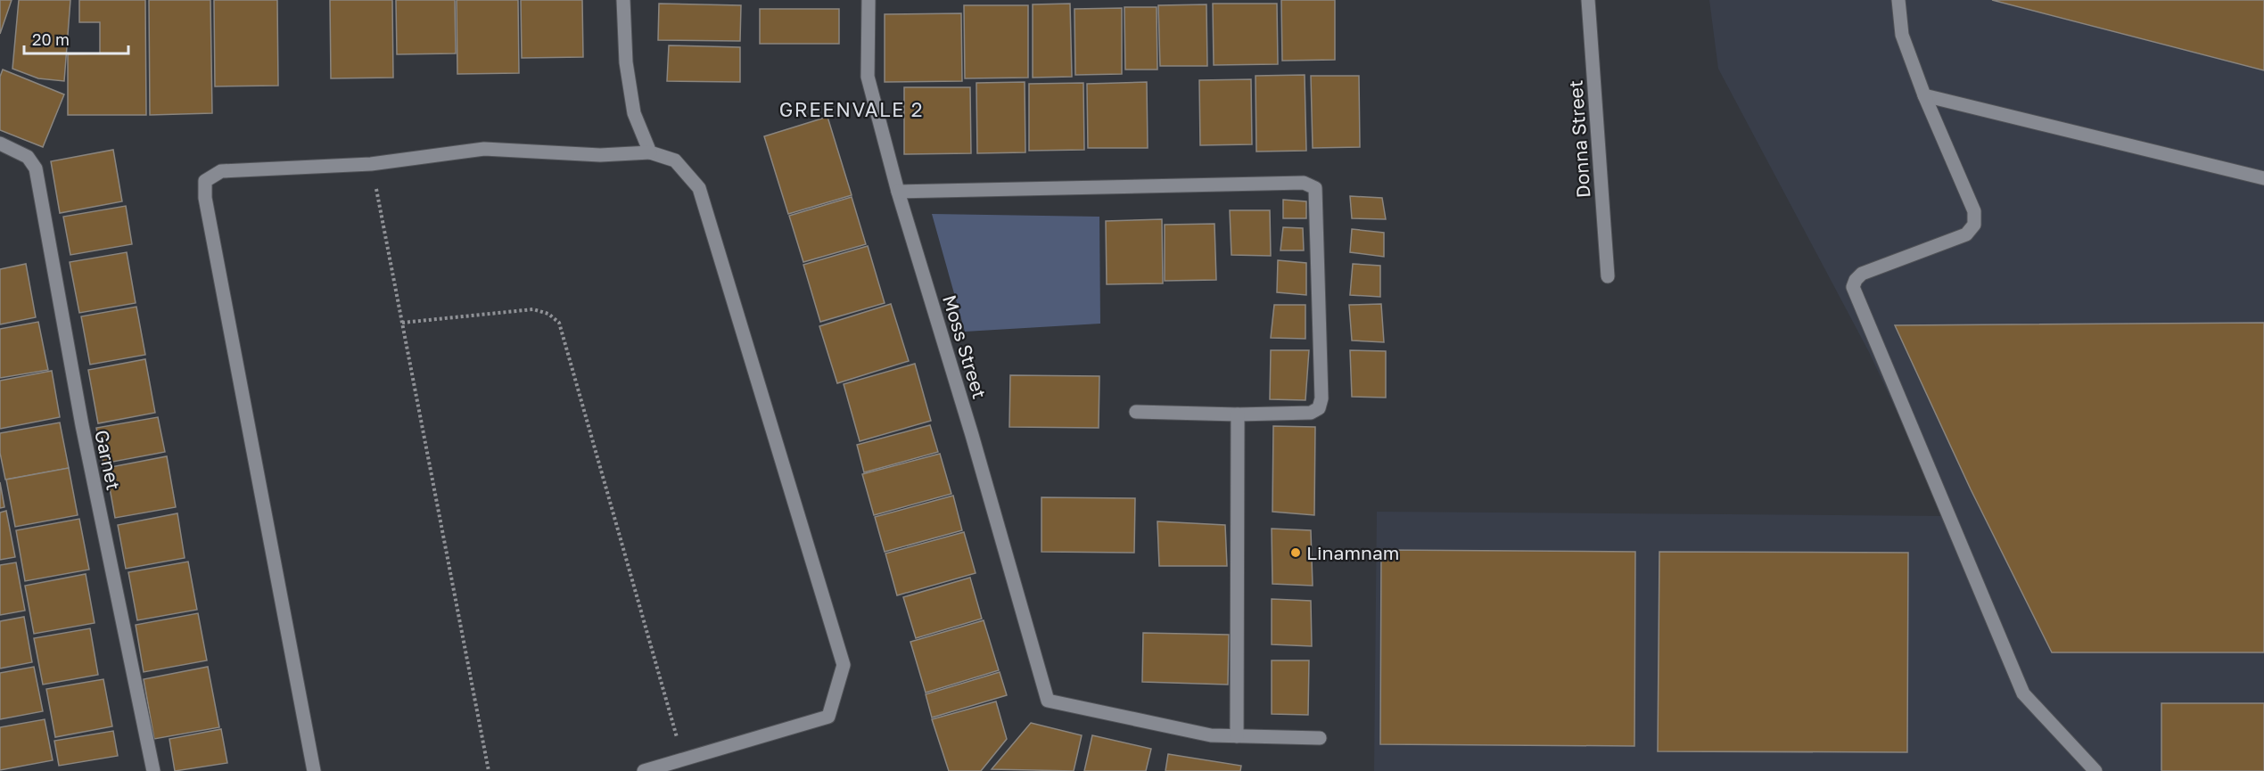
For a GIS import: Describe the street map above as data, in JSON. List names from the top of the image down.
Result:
{
  "streets": {
    "street": ["Donna Street", "Moss Street", "Garnet"]
  },
  "districts": ["GREENVALE 2"],
  "places": ["Linamnam"],
  "scale_bar": "20 m"
}
